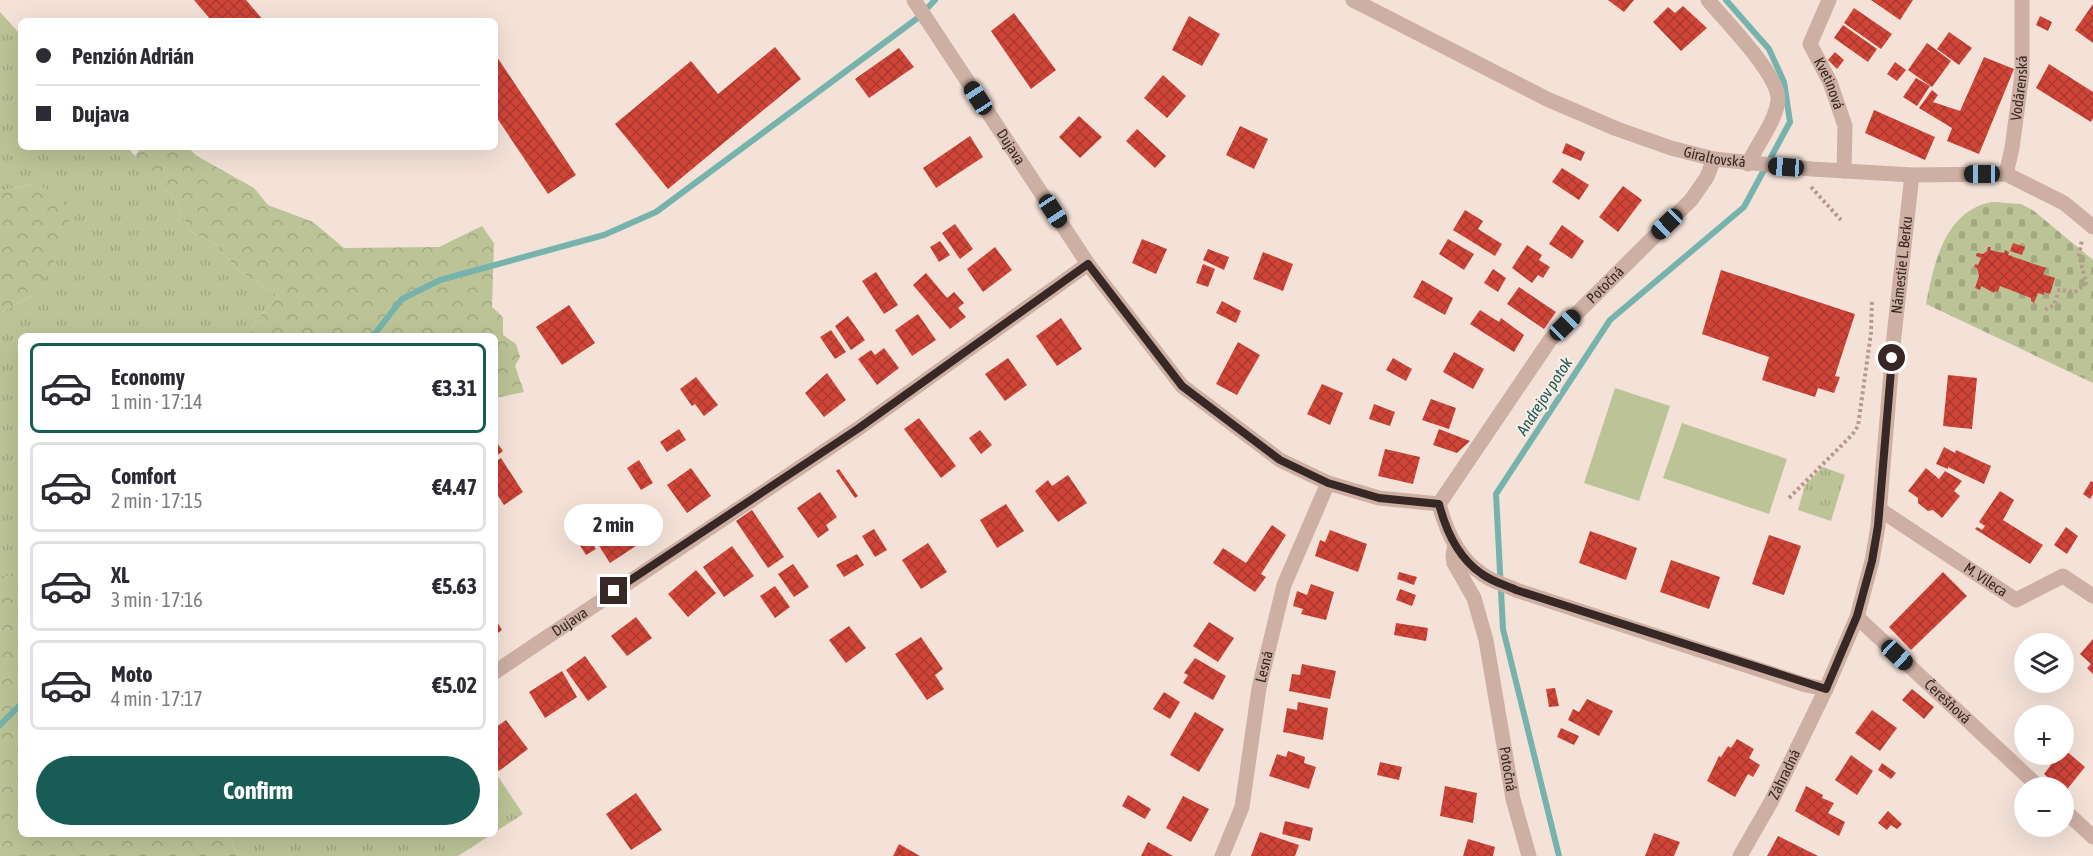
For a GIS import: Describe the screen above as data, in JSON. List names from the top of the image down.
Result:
{
  "streets": {
    "street": [
      "Kvetinová",
      "Vodárenská",
      "Dujava",
      "Giraltovská",
      "Námestie L. Berku",
      "Potočná",
      "M. Vileca",
      "Lesná",
      "Čerešňová",
      "Záhradná"
    ]
  },
  "crossings": [
    ["Kvetinová", "Giraltovská"],
    ["Vodárenská", "Giraltovská"],
    ["Dujava", "Potočná"],
    ["Dujava", "Lesná"],
    ["Giraltovská", "Námestie L. Berku"],
    ["Giraltovská", "Potočná"],
    ["Námestie L. Berku", "M. Vileca"],
    ["Námestie L. Berku", "Čerešňová"],
    ["Námestie L. Berku", "Záhradná"]
  ],
  "water": ["Andrejov potok"],
  "page": {
    "banner": ["Penzión Adrián", "Dujava"],
    "list": [
      {
        "name": "Economy",
        "note": "1 min · 17:14",
        "value": "€3.31"
      },
      {
        "name": "Comfort",
        "note": "2 min · 17:15",
        "value": "€4.47"
      },
      {
        "name": "XL",
        "note": "3 min · 17:16",
        "value": "€5.63"
      },
      {
        "name": "Moto",
        "note": "4 min · 17:17",
        "value": "€5.02"
      }
    ],
    "bubble": "2 min",
    "map_buttons": ["+", "−"],
    "buttons": "Confirm"
  }
}
